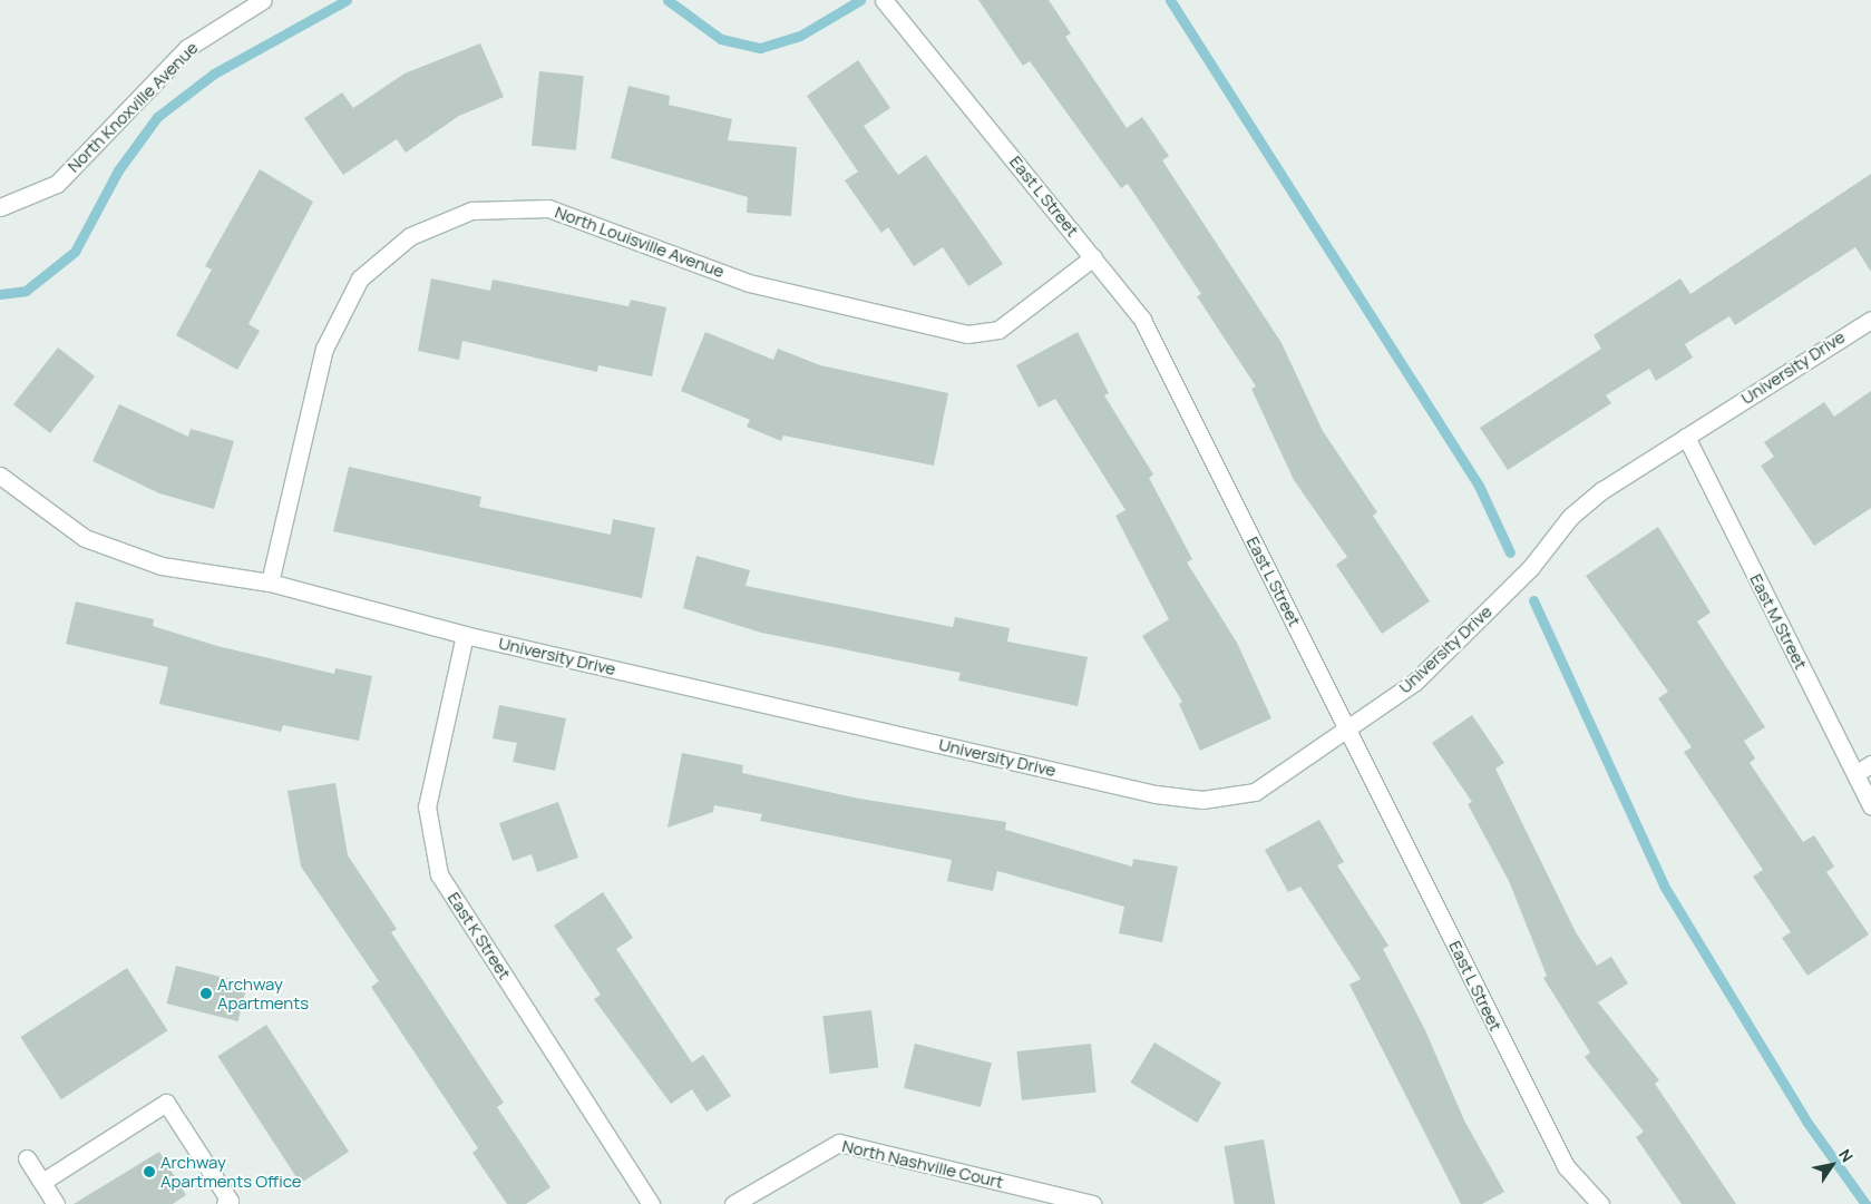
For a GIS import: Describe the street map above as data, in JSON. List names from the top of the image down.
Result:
{
  "streets": {
    "street": [
      "North Knoxville Avenue",
      "East L Street",
      "North Louisville Avenue",
      "University Drive",
      "East M Street",
      "East K Street",
      "North Nashville Court"
    ]
  },
  "crossings": [
    ["East L Street", "North Louisville Avenue"],
    ["East L Street", "University Drive"],
    ["North Louisville Avenue", "University Drive"],
    ["University Drive", "East M Street"],
    ["University Drive", "East K Street"]
  ],
  "places": ["Archway Apartments", "Archway Apartments Office"],
  "north": "top right"
}
